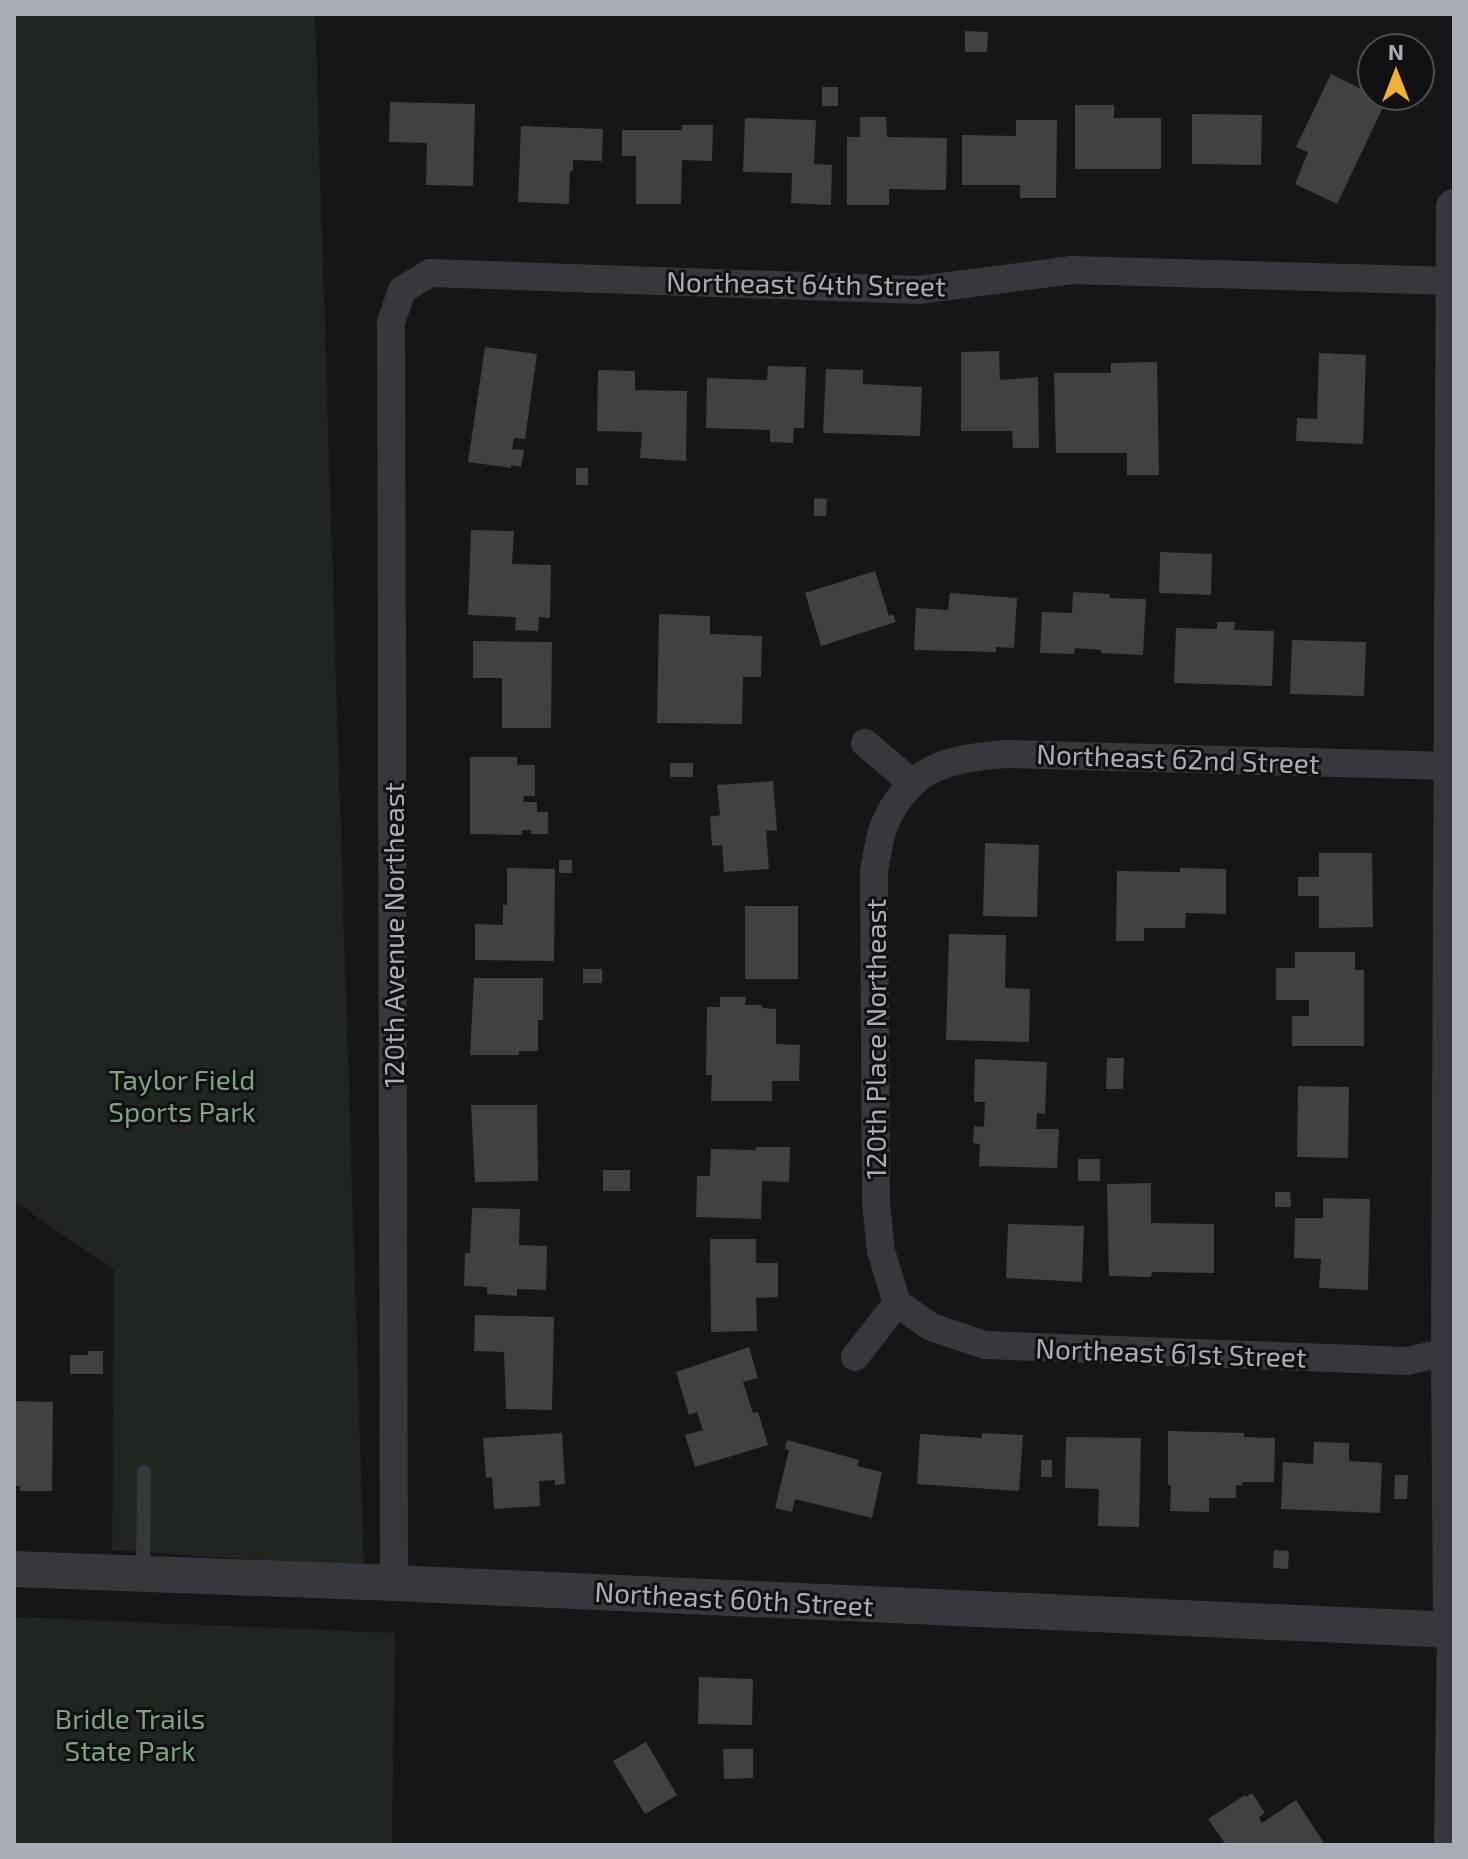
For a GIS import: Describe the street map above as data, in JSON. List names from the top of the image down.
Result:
{
  "streets": {
    "street": [
      "Northeast 64th Street",
      "Northeast 62nd Street",
      "120th Avenue Northeast",
      "120th Place Northeast",
      "Northeast 61st Street",
      "Northeast 60th Street"
    ]
  },
  "crossings": [
    ["Northeast 64th Street", "120th Avenue Northeast"],
    ["Northeast 62nd Street", "120th Place Northeast"],
    ["120th Avenue Northeast", "Northeast 60th Street"],
    ["120th Place Northeast", "Northeast 61st Street"]
  ],
  "parks": ["Taylor Field Sports Park", "Bridle Trails State Park"],
  "north": "top"
}
